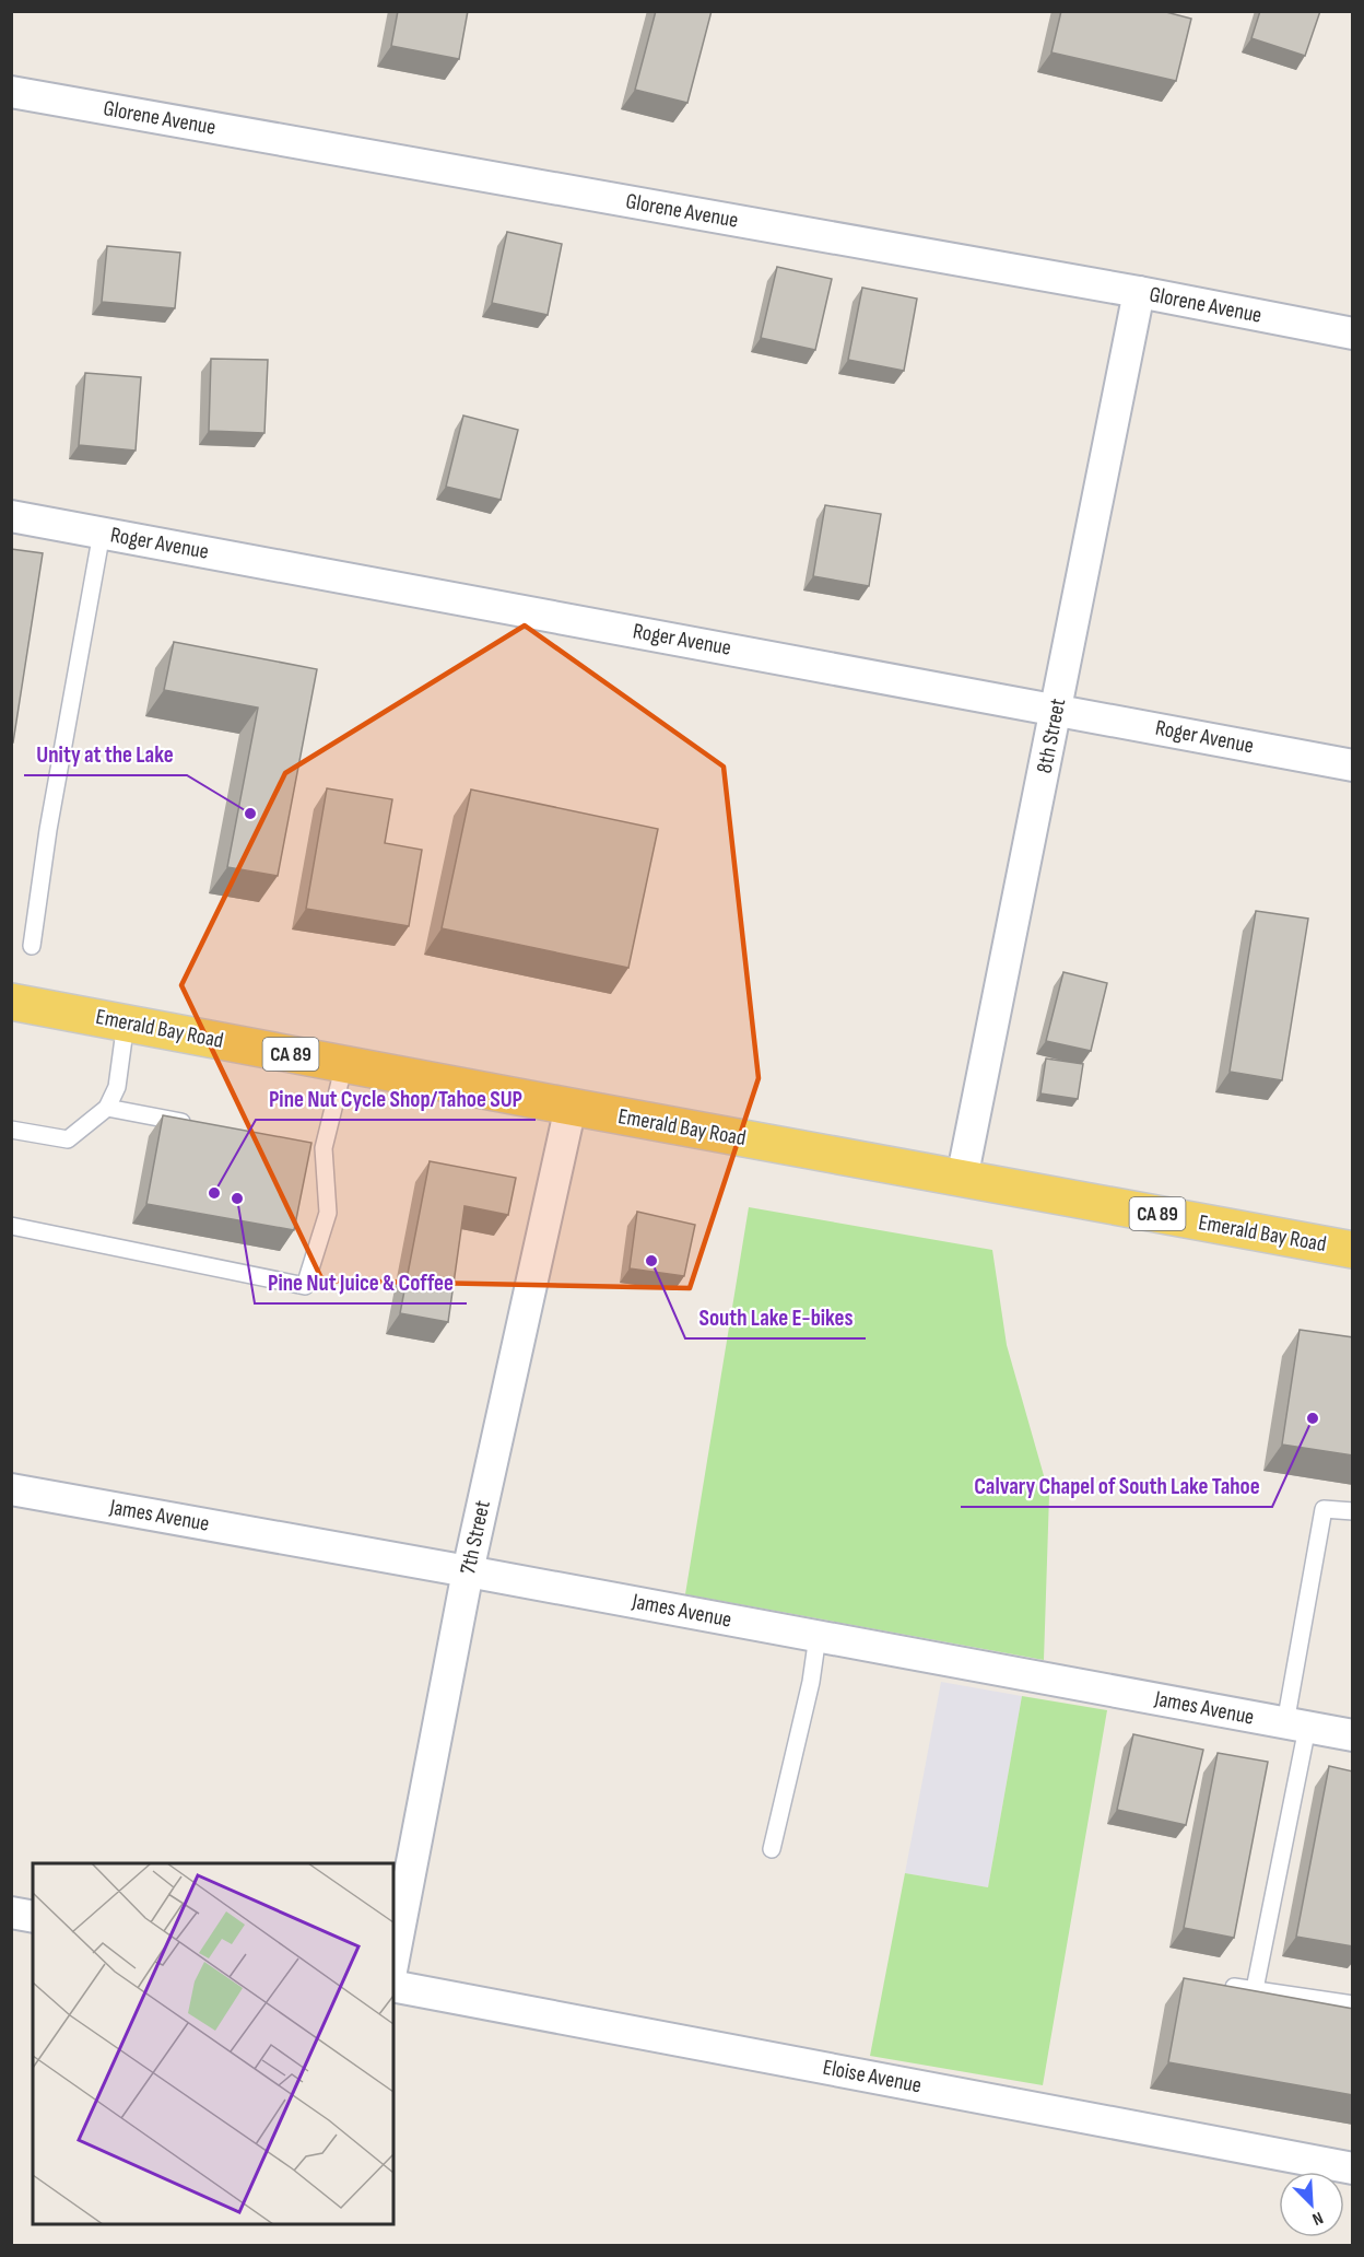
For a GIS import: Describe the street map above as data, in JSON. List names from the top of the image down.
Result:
{
  "streets": {
    "main road": ["Emerald Bay Road", "CA 89"],
    "street": [
      "Glorene Avenue",
      "Roger Avenue",
      "8th Street",
      "James Avenue",
      "7th Street",
      "Eloise Avenue"
    ]
  },
  "crossings": [
    ["Glorene Avenue", "8th Street"],
    ["Roger Avenue", "8th Street"],
    ["8th Street", "Emerald Bay Road"],
    ["Emerald Bay Road", "7th Street"],
    ["James Avenue", "7th Street"]
  ],
  "places": [
    "Unity at the Lake",
    "Pine Nut Cycle Shop/Tahoe SUP",
    "Pine Nut Juice & Coffee",
    "South Lake E-bikes",
    "Calvary Chapel of South Lake Tahoe"
  ],
  "north": "bottom right"
}
